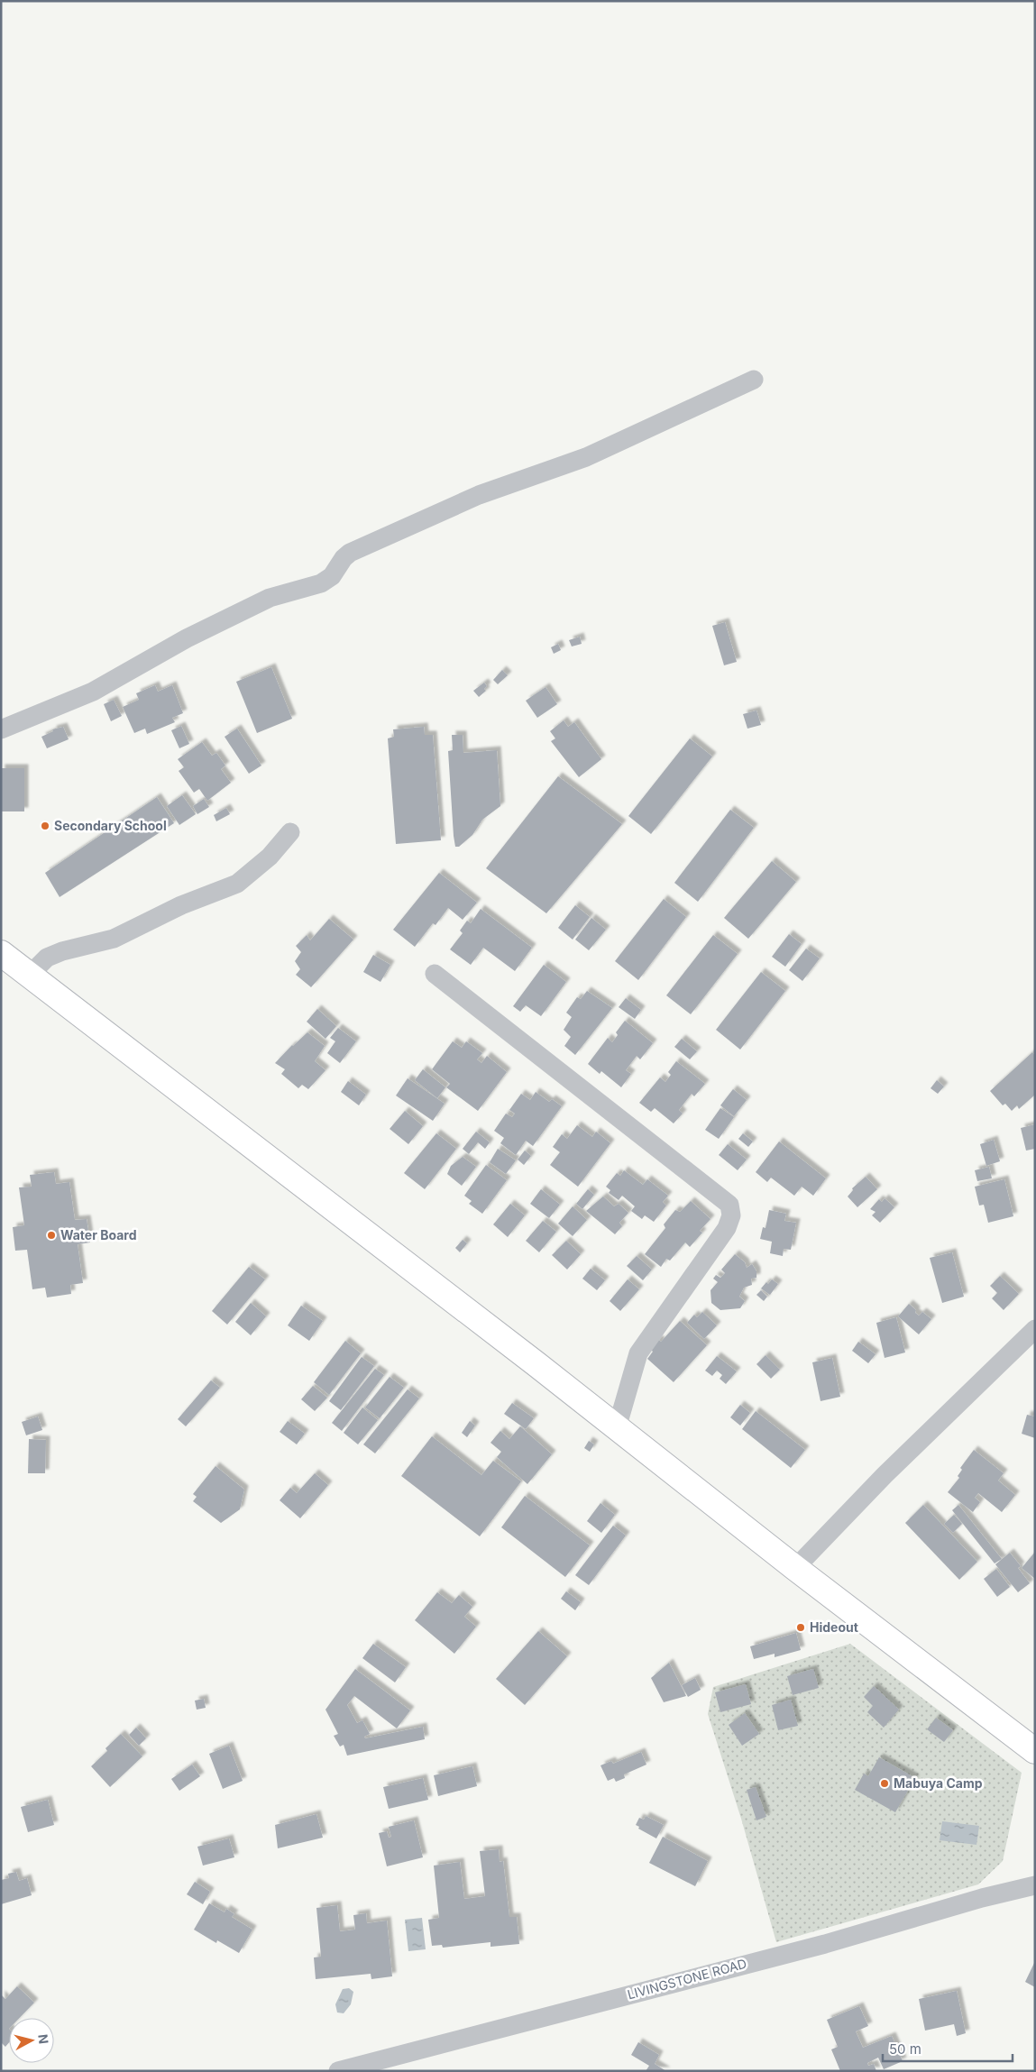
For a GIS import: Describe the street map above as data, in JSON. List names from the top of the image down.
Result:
{
  "streets": {
    "street": ["LIVINGSTONE ROAD"]
  },
  "places": [
    "Secondary School",
    "Water Board",
    "Hideout",
    "Mabuya Camp"
  ],
  "scale_bar": "50 m",
  "north": "right"
}
